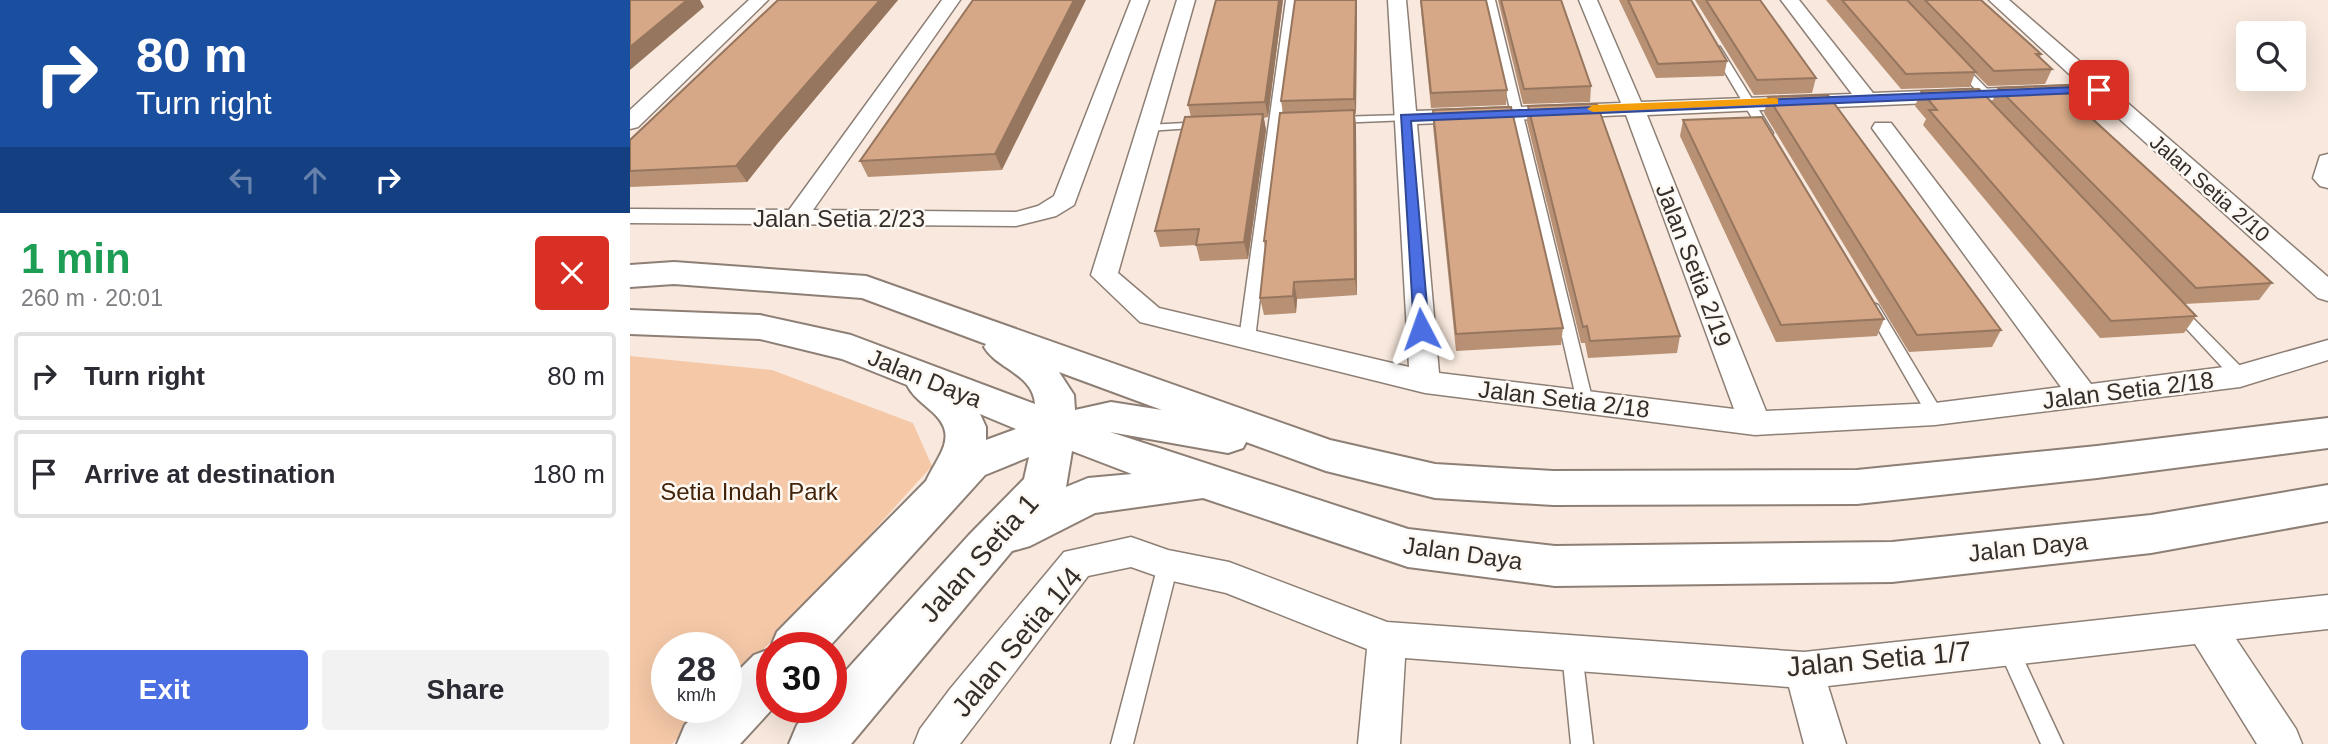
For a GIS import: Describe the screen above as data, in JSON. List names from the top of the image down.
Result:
{
  "streets": {
    "main road": ["Jalan Daya", "Jalan Setia 1"],
    "street": [
      "Jalan Setia 2/10",
      "Jalan Setia 2/23",
      "Jalan Setia 2/19",
      "Jalan Setia 2/18",
      "Jalan Setia 1/4",
      "Jalan Setia 1/7"
    ]
  },
  "crossings": [
    ["Jalan Setia 2/19", "Jalan Setia 2/18"],
    ["Jalan Daya", "Jalan Setia 1"],
    ["Jalan Setia 1/4", "Jalan Setia 1/7"]
  ],
  "parks": ["Setia Indah Park"],
  "page": {
    "turn": ["80 m", "Turn right"],
    "heading": ["1 min", "260 m · 20:01"],
    "list": [
      {
        "name": "Turn right",
        "value": "80 m"
      },
      {
        "name": "Arrive at destination",
        "value": "180 m"
      }
    ],
    "speed": "28 km/h",
    "limit": "30",
    "buttons": ["Exit", "Share"]
  }
}
